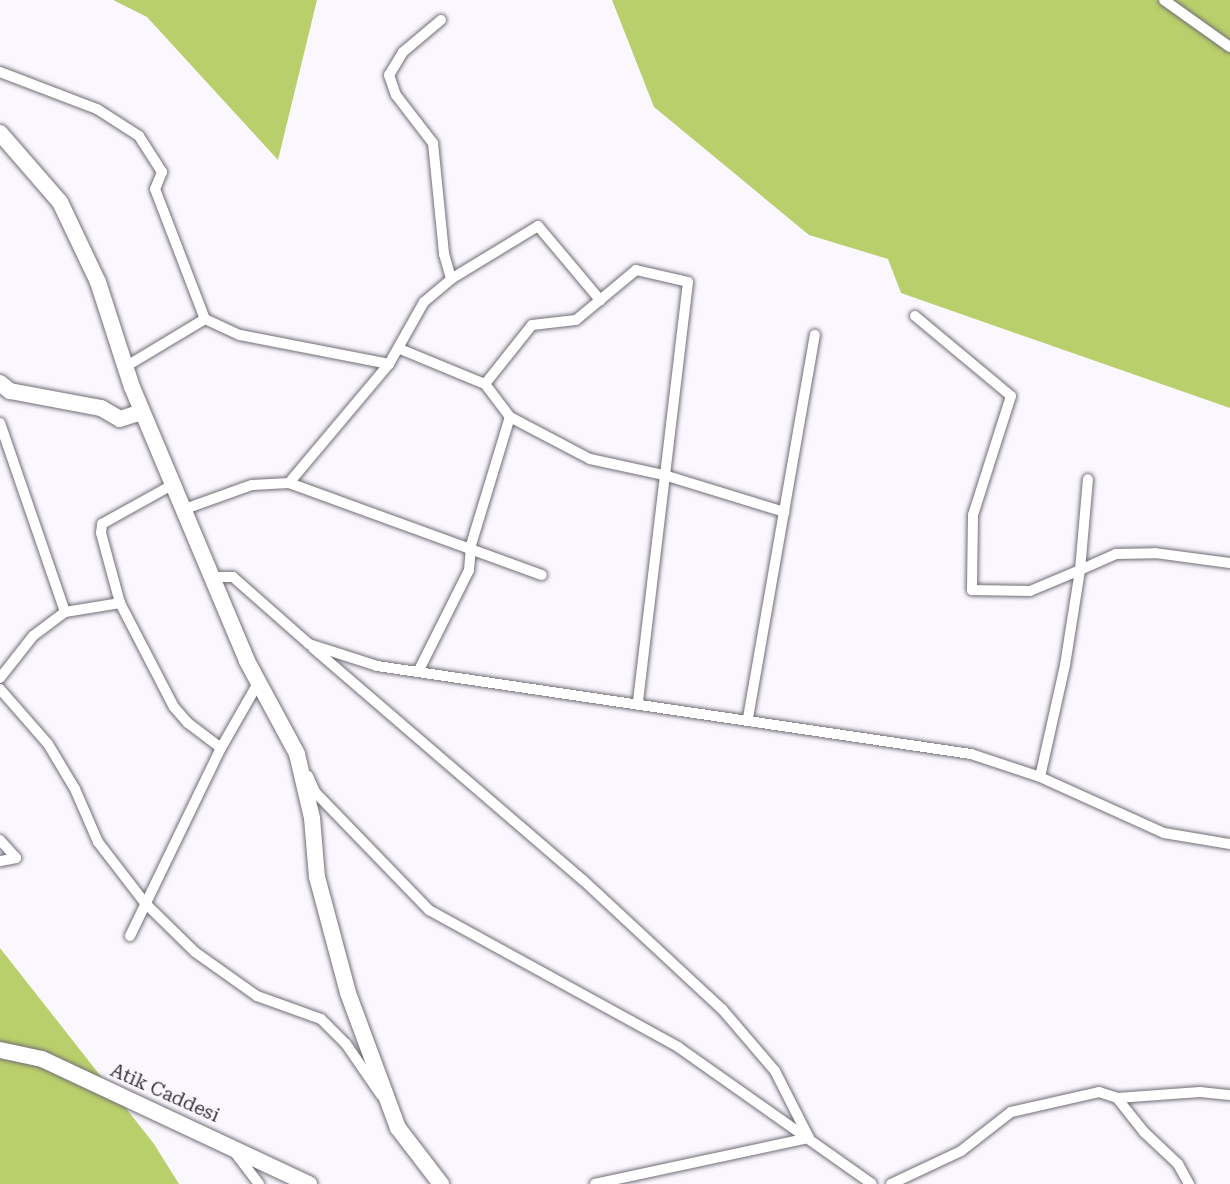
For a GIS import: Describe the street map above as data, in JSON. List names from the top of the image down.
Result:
{
  "streets": {
    "street": ["Atik Caddesi"]
  }
}
